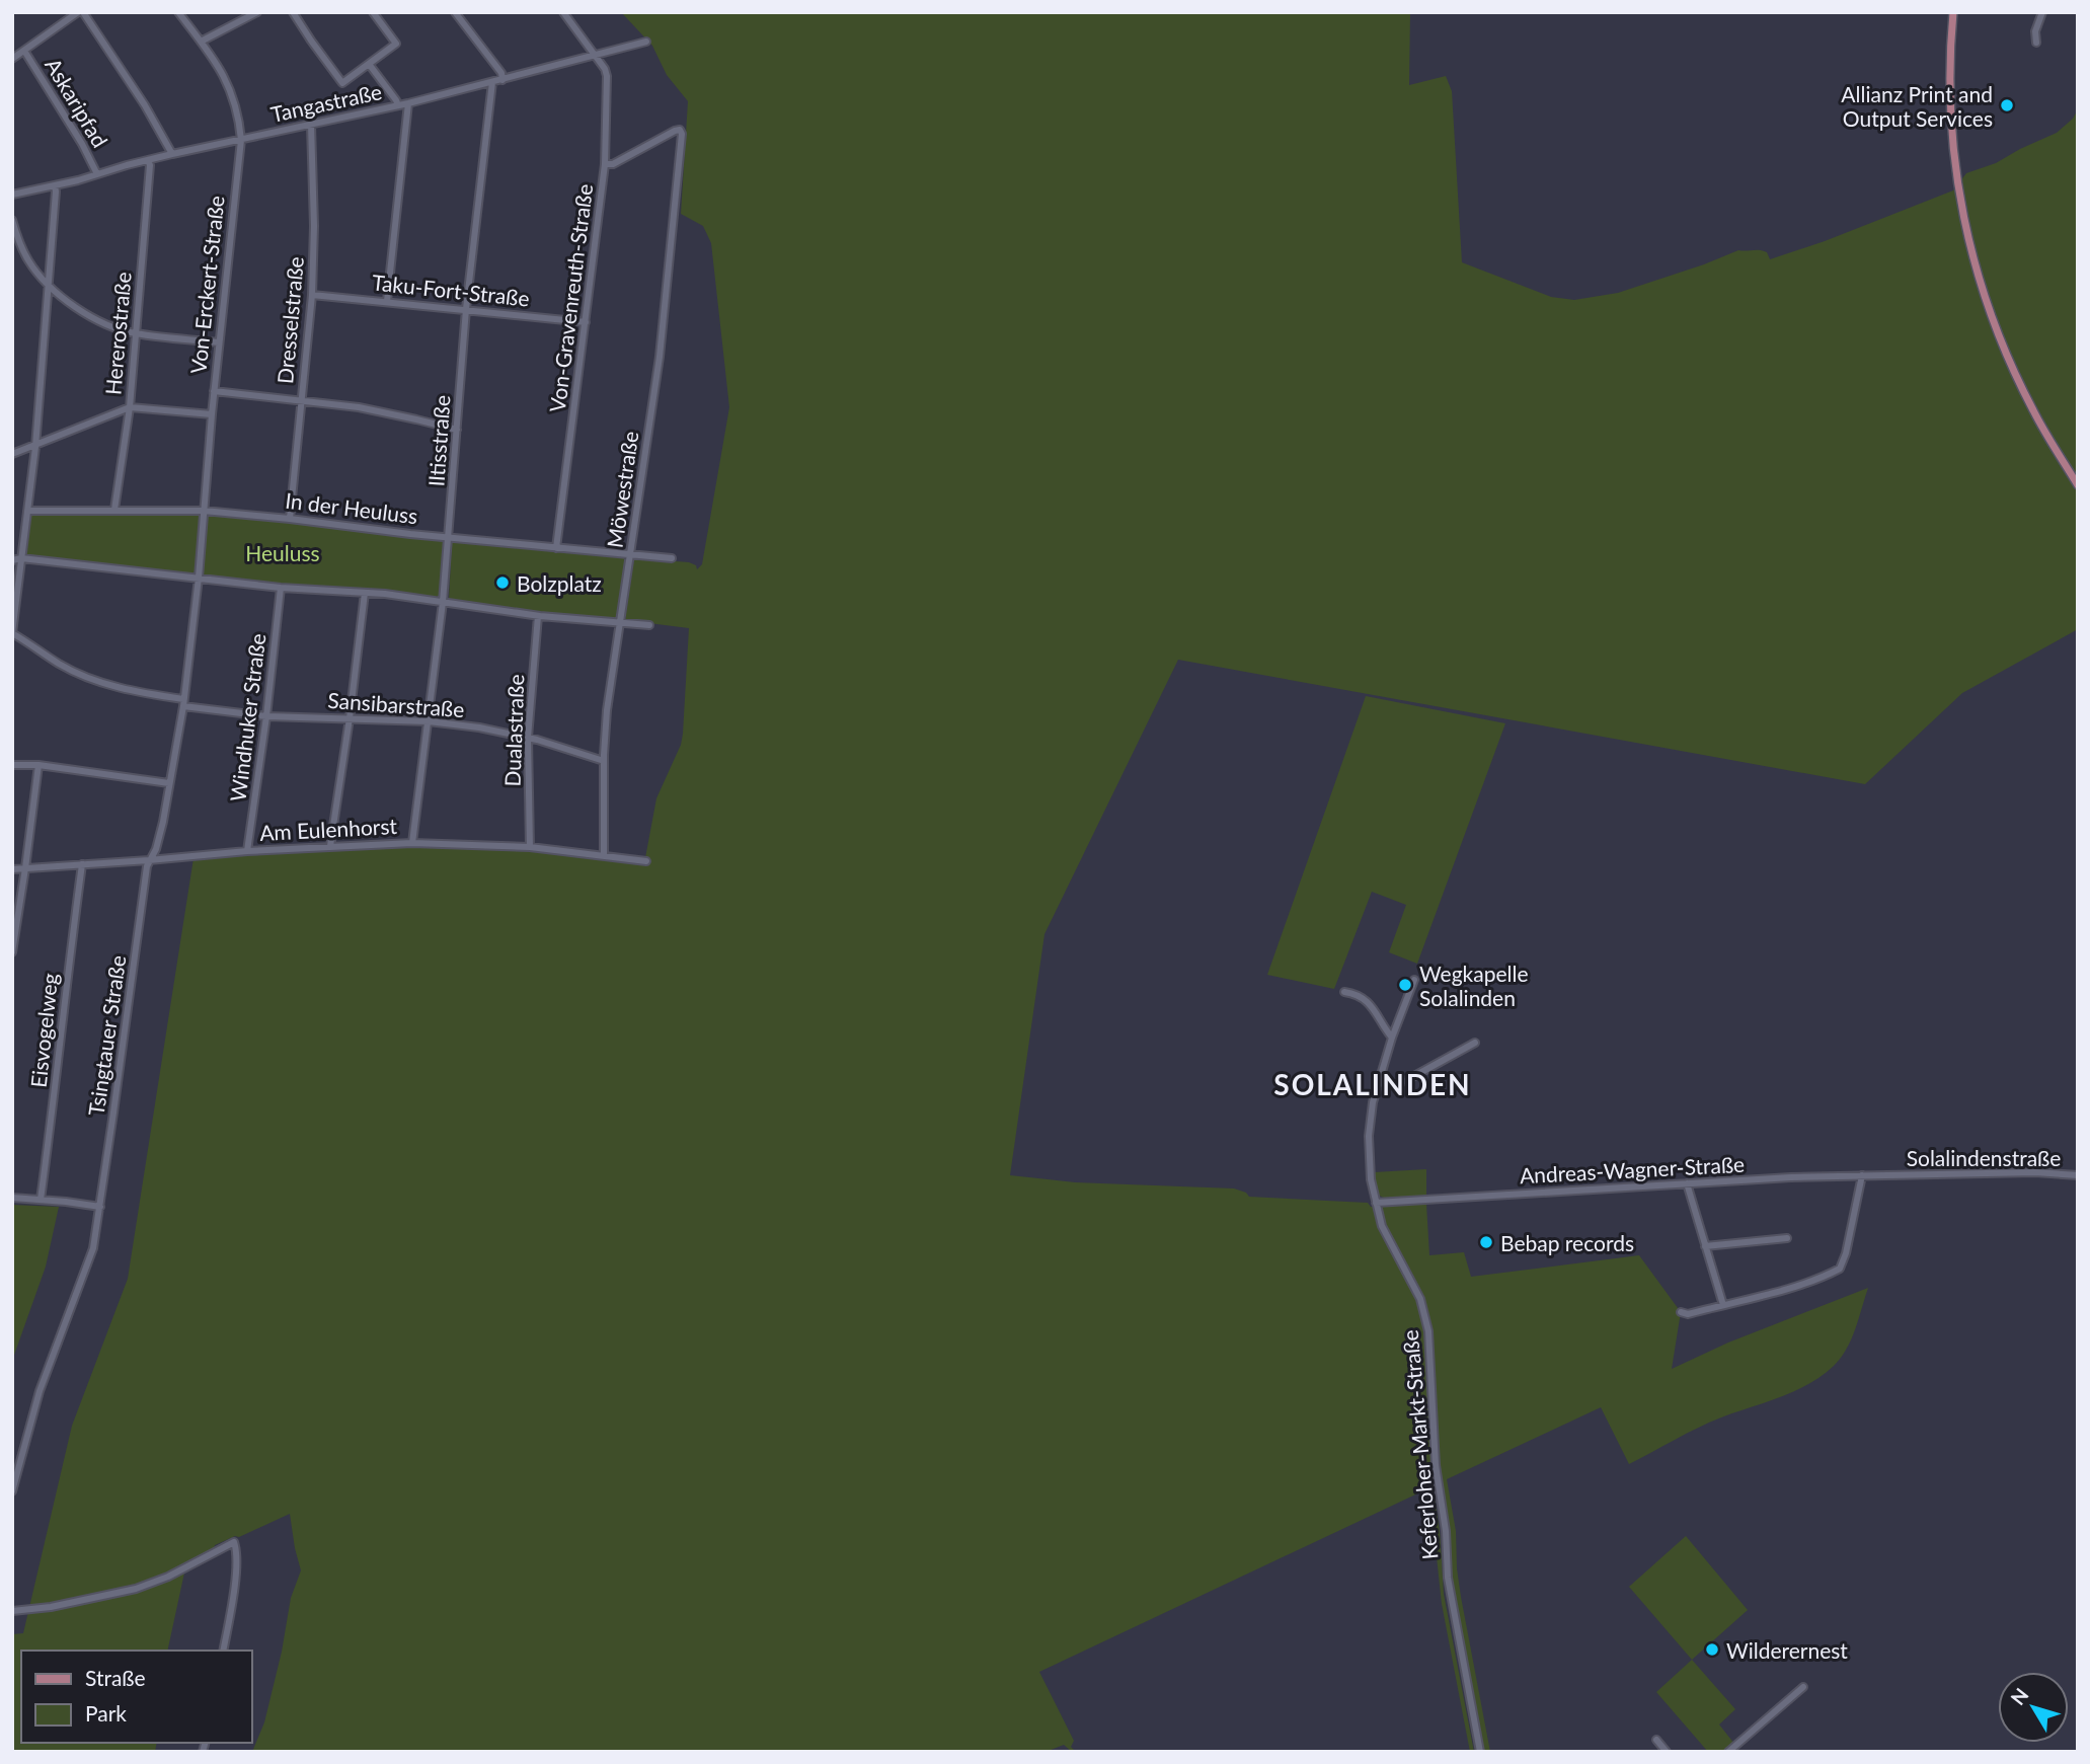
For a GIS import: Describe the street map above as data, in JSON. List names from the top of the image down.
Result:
{
  "streets": {
    "street": [
      "Askaripfad",
      "Tangastraße",
      "Von-Erckert-Straße",
      "Taku-Fort-Straße",
      "Von-Gravenreuth-Straße",
      "Dresselstraße",
      "Hererostraße",
      "Iltisstraße",
      "Möwestraße",
      "In der Heuluss",
      "Sansibarstraße",
      "Windhuker Straße",
      "Dualastraße",
      "Am Eulenhorst",
      "Eisvogelweg",
      "Tsingtauer Straße",
      "Solalindenstraße",
      "Andreas-Wagner-Straße",
      "Keferloher-Markt-Straße"
    ]
  },
  "crossings": [
    ["Askaripfad", "Tangastraße"],
    ["Tangastraße", "Von-Erckert-Straße"],
    ["Tangastraße", "Von-Gravenreuth-Straße"],
    ["Tangastraße", "Dresselstraße"],
    ["Tangastraße", "Hererostraße"],
    ["Tangastraße", "Iltisstraße"],
    ["Von-Erckert-Straße", "In der Heuluss"],
    ["Von-Erckert-Straße", "Tsingtauer Straße"],
    ["Taku-Fort-Straße", "Von-Gravenreuth-Straße"],
    ["Taku-Fort-Straße", "Dresselstraße"],
    ["Taku-Fort-Straße", "Iltisstraße"],
    ["Von-Gravenreuth-Straße", "Möwestraße"],
    ["Von-Gravenreuth-Straße", "In der Heuluss"],
    ["Dresselstraße", "In der Heuluss"],
    ["Hererostraße", "In der Heuluss"],
    ["Iltisstraße", "In der Heuluss"],
    ["Iltisstraße", "Sansibarstraße"],
    ["Iltisstraße", "Am Eulenhorst"],
    ["Möwestraße", "In der Heuluss"],
    ["Möwestraße", "Sansibarstraße"],
    ["Möwestraße", "Am Eulenhorst"],
    ["Sansibarstraße", "Windhuker Straße"],
    ["Sansibarstraße", "Dualastraße"],
    ["Sansibarstraße", "Tsingtauer Straße"],
    ["Windhuker Straße", "Am Eulenhorst"],
    ["Dualastraße", "Am Eulenhorst"],
    ["Am Eulenhorst", "Eisvogelweg"],
    ["Am Eulenhorst", "Tsingtauer Straße"],
    ["Solalindenstraße", "Andreas-Wagner-Straße"],
    ["Andreas-Wagner-Straße", "Keferloher-Markt-Straße"]
  ],
  "districts": ["SOLALINDEN"],
  "parks": ["Heuluss"],
  "places": [
    "Allianz Print and Output Services",
    "Bolzplatz",
    "Wegkapelle Solalinden",
    "Bebap records",
    "Wilderernest"
  ],
  "legend": ["Straße", "Park"],
  "north": "top left"
}
